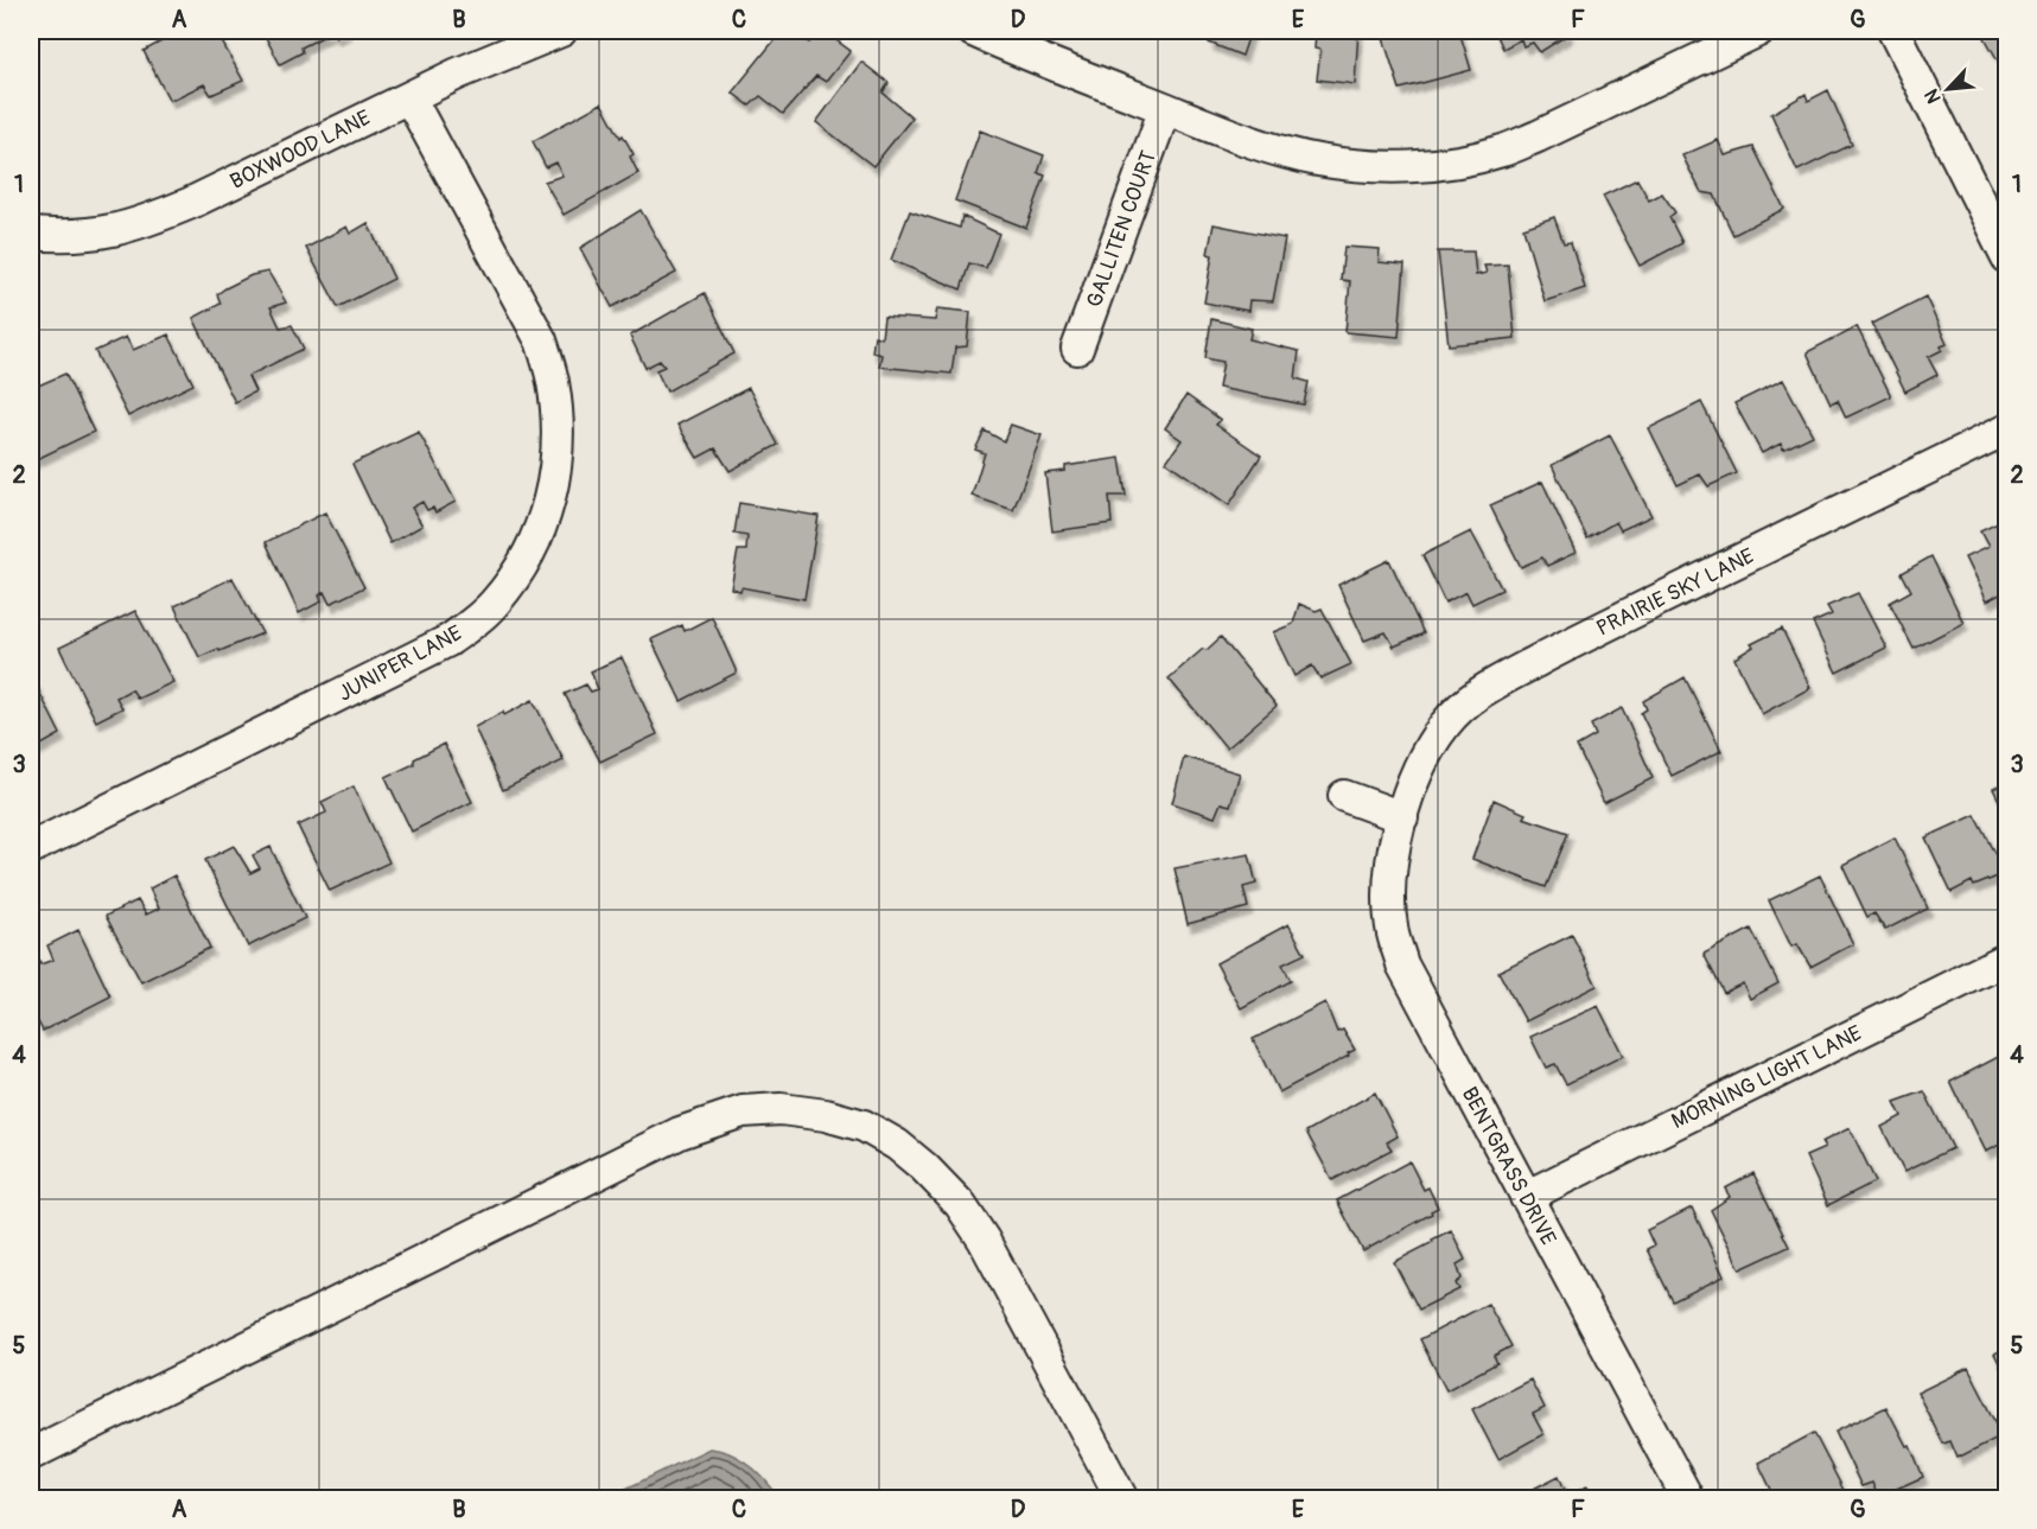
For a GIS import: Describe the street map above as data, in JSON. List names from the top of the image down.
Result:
{
  "streets": {
    "street": [
      "BOXWOOD LANE",
      "GALLITEN COURT",
      "PRAIRIE SKY LANE",
      "JUNIPER LANE",
      "MORNING LIGHT LANE",
      "BENTGRASS DRIVE"
    ]
  },
  "crossings": [
    ["BOXWOOD LANE", "JUNIPER LANE"],
    ["PRAIRIE SKY LANE", "BENTGRASS DRIVE"],
    ["MORNING LIGHT LANE", "BENTGRASS DRIVE"]
  ],
  "north": "bottom left",
  "grid": {
    "columns": [
      "A",
      "B",
      "C",
      "D",
      "E",
      "F",
      "G"
    ],
    "rows": [
      "1",
      "2",
      "3",
      "4",
      "5"
    ]
  }
}
